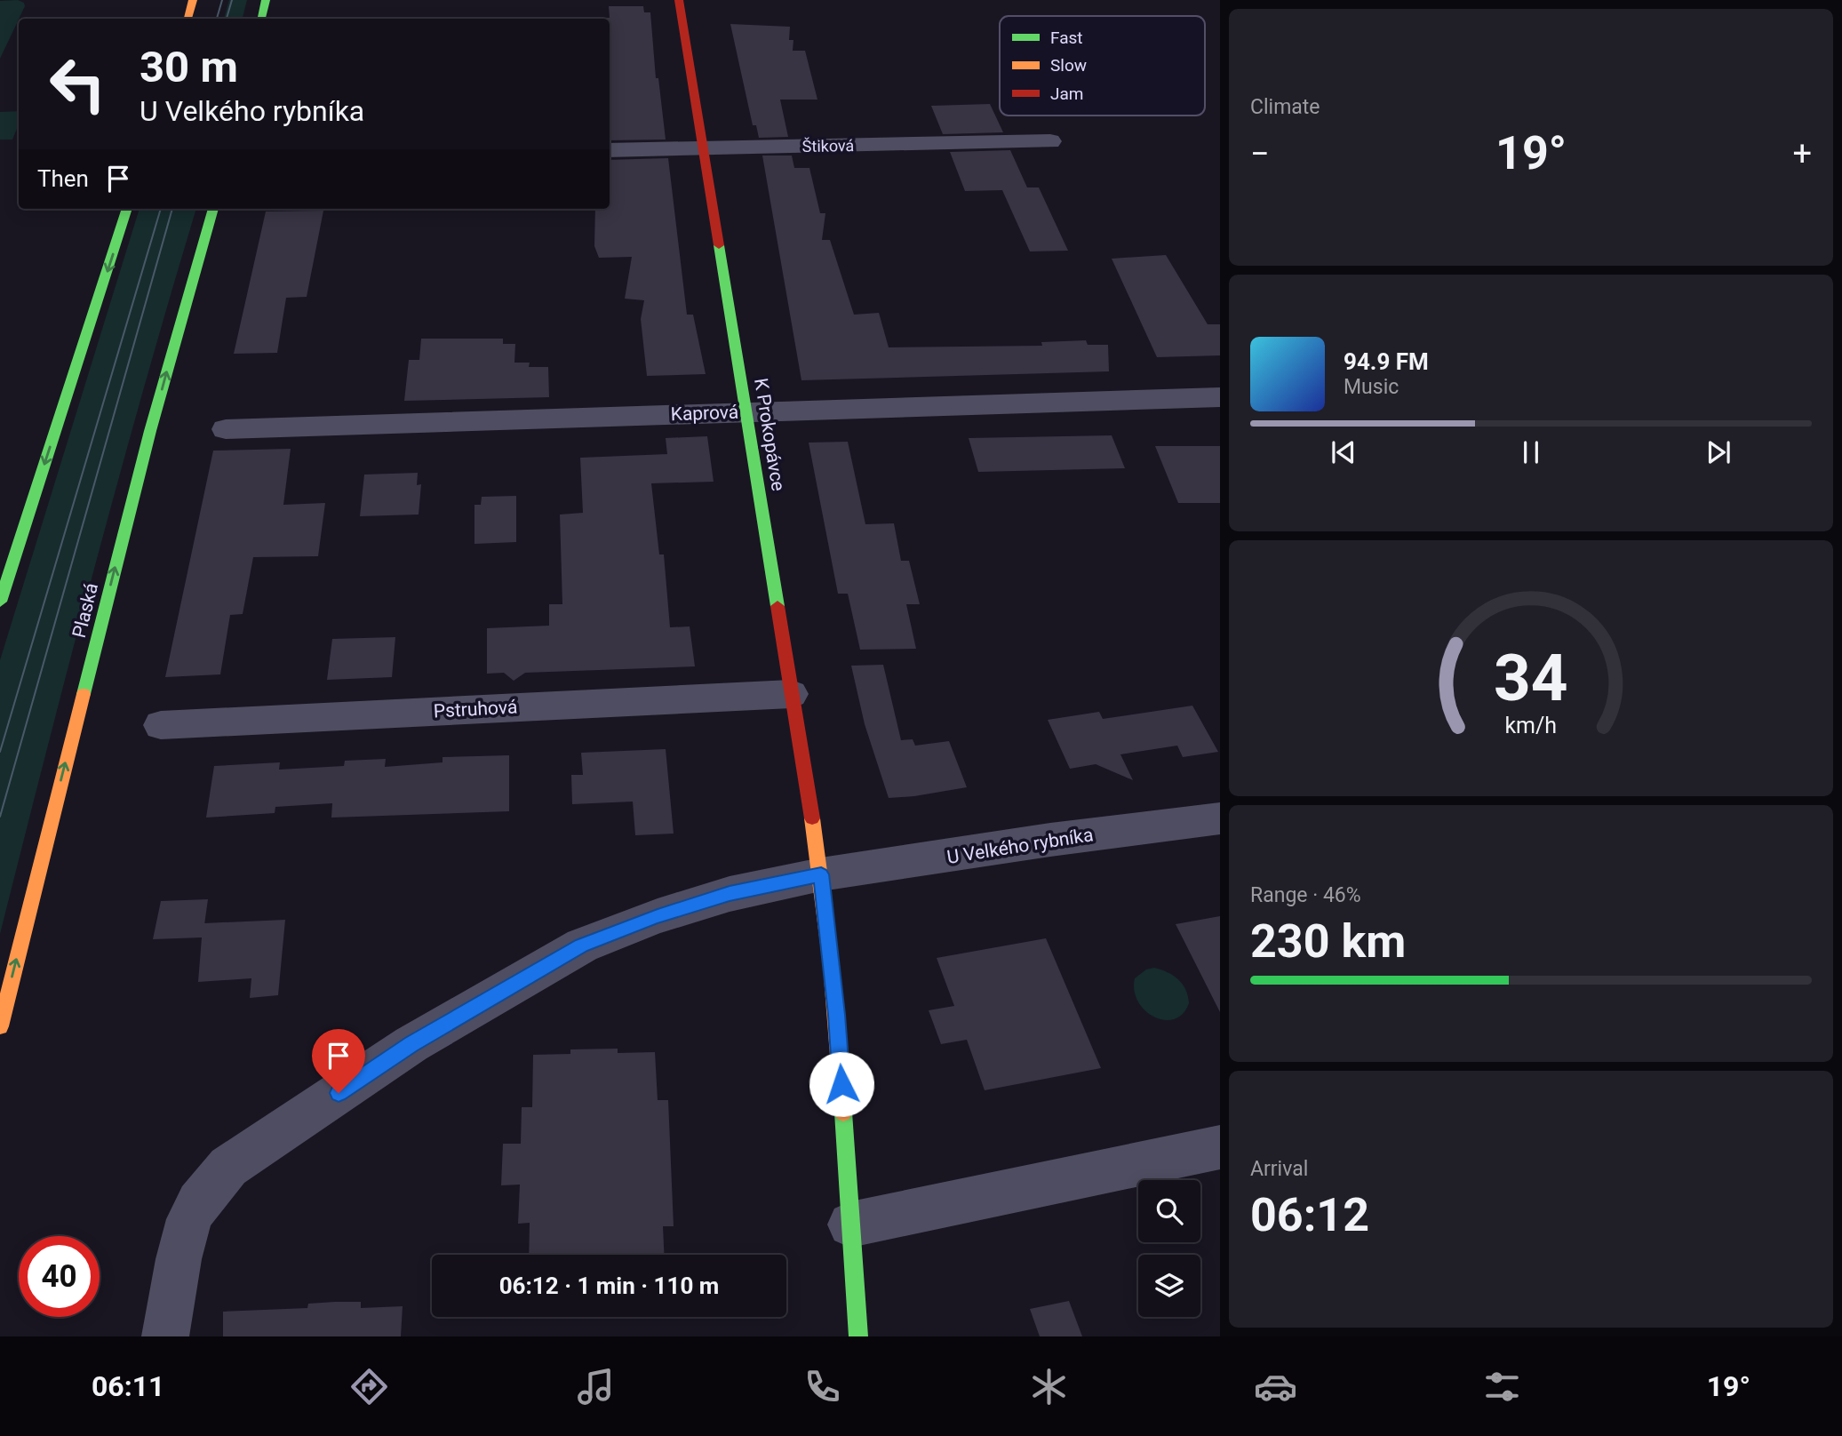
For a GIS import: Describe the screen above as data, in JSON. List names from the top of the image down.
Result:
{
  "streets": {
    "main road": ["K Prokopávce", "Plaská"],
    "street": [
      "Štiková",
      "Kaprová",
      "Pstruhová",
      "U Velkého rybníka"
    ]
  },
  "crossings": [
    ["Štiková", "K Prokopávce"],
    ["Kaprová", "K Prokopávce"],
    ["K Prokopávce", "Pstruhová"],
    ["K Prokopávce", "U Velkého rybníka"]
  ],
  "legend": ["Fast", "Slow", "Jam"],
  "page": {
    "tile": [
      "Climate",
      ["Range · 46%", "230 km"],
      ["Arrival", "06:12"]
    ],
    "turn": ["30 m", "U Velkého rybníka"],
    "heat": ["−", "19°", "+"],
    "then": "Then",
    "song": ["94.9 FM", "Music"],
    "limit": "40",
    "trip": "06:12 · 1 min · 110 m",
    "tabs": ["06:11", "19°"],
    "gauge": ["34", "km/h"]
  }
}
